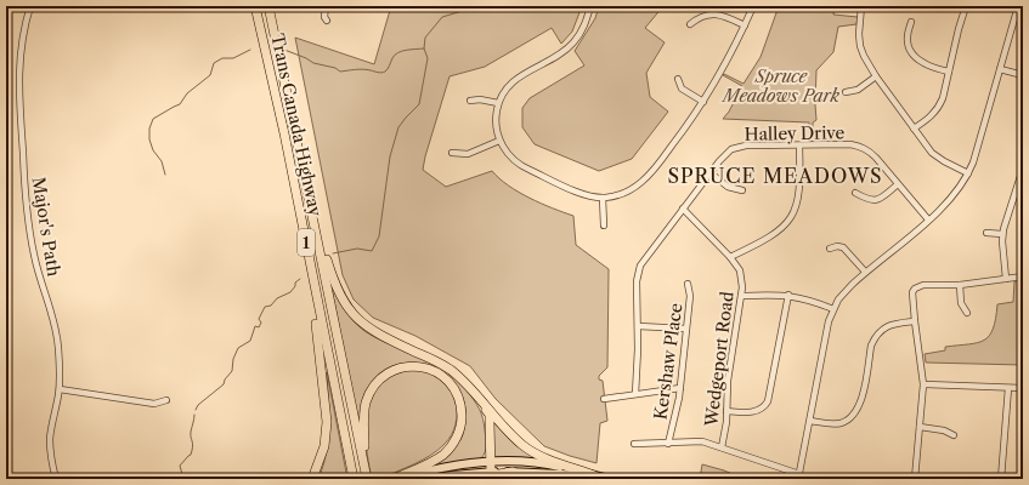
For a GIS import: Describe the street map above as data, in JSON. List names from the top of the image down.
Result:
{
  "streets": {
    "highway": ["Trans Canada Highway", "1"],
    "street": [
      "Halley Drive",
      "Major's Path",
      "Wedgeport Road",
      "Kershaw Place"
    ]
  },
  "crossings": [
    ["Halley Drive", "Wedgeport Road"]
  ],
  "districts": ["SPRUCE MEADOWS"],
  "parks": ["Spruce Meadows Park"]
}
